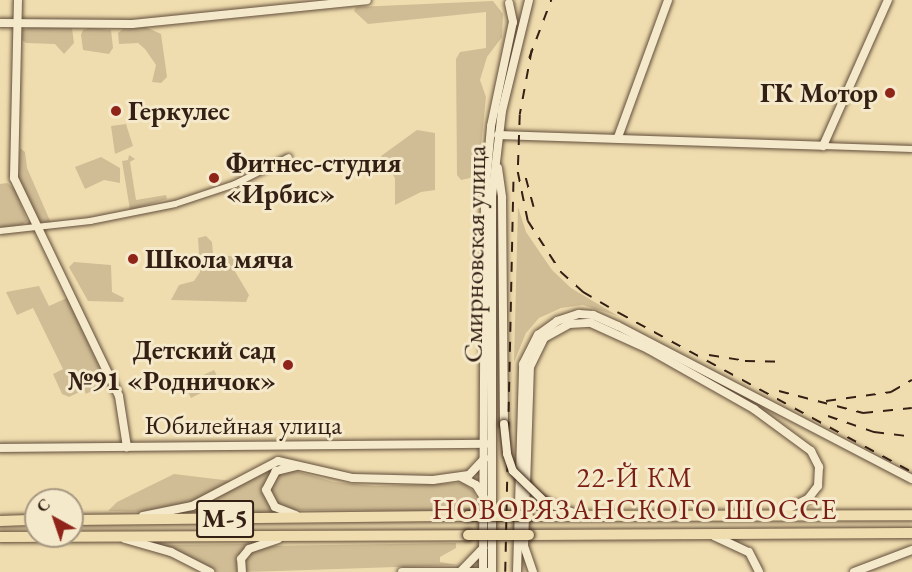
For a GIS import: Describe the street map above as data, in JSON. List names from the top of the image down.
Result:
{
  "streets": {
    "highway": ["М-5"],
    "main road": ["Смирновская улица", "Юбилейная улица"]
  },
  "crossings": [
    ["Смирновская улица", "Юбилейная улица"],
    ["Смирновская улица", "М-5"]
  ],
  "districts": ["22-Й КМ НОВОРЯЗАНСКОГО ШОССЕ"],
  "places": [
    "ГК Мотор",
    "Геркулес",
    "Фитнес-студия «Ирбис»",
    "Школа мяча",
    "Детский сад №91 «Родничок»"
  ],
  "north": "top left"
}
